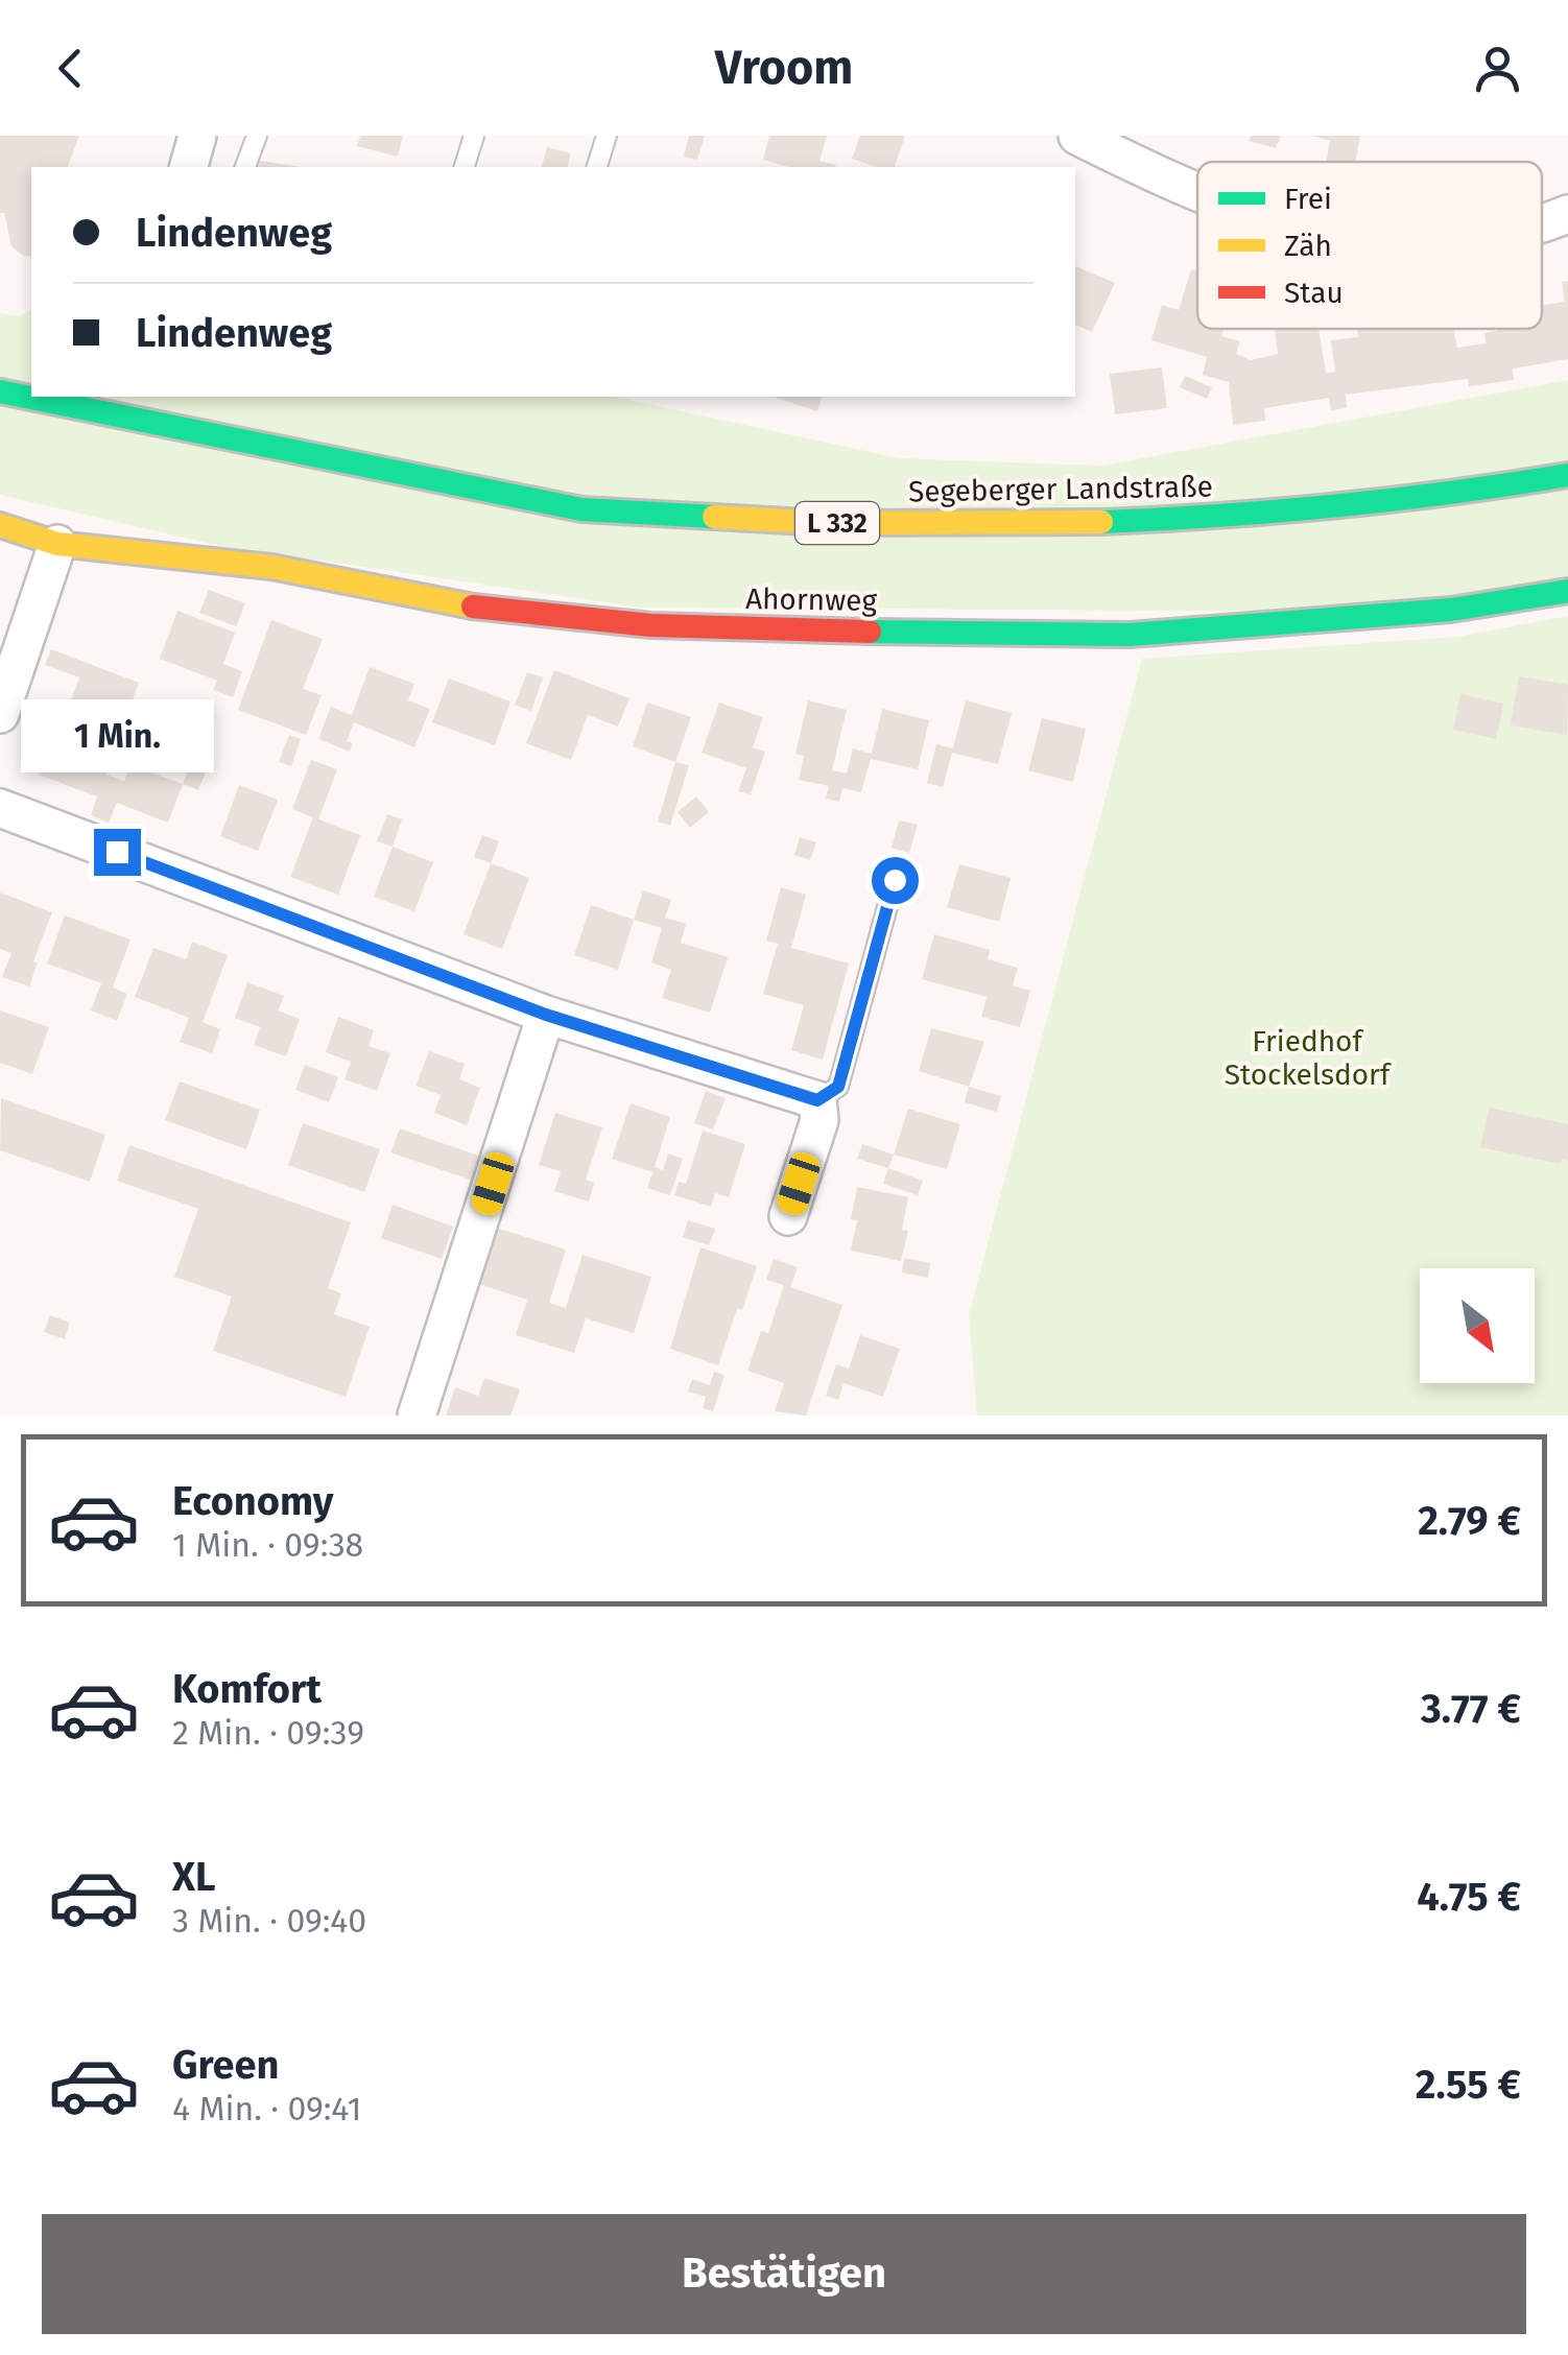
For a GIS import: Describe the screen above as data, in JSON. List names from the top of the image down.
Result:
{
  "streets": {
    "main road": ["Segeberger Landstraße", "L 332", "Ahornweg"]
  },
  "parks": ["Friedhof Stockelsdorf"],
  "legend": ["Frei", "Zäh", "Stau"],
  "north": "bottom right",
  "page": {
    "header": "Vroom",
    "banner": ["Lindenweg", "Lindenweg"],
    "bubble": "1 Min.",
    "list": [
      {
        "name": "Economy",
        "note": "1 Min. · 09:38",
        "value": "2.79 €"
      },
      {
        "name": "Komfort",
        "note": "2 Min. · 09:39",
        "value": "3.77 €"
      },
      {
        "name": "XL",
        "note": "3 Min. · 09:40",
        "value": "4.75 €"
      },
      {
        "name": "Green",
        "note": "4 Min. · 09:41",
        "value": "2.55 €"
      }
    ],
    "buttons": "Bestätigen"
  }
}
